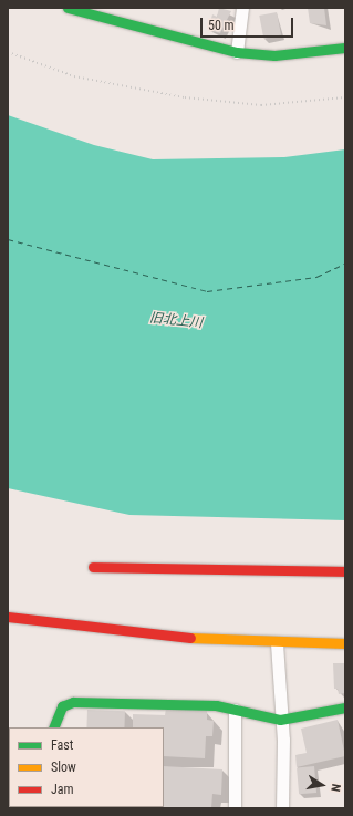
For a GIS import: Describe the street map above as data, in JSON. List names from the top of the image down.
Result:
{
  "water": ["旧北上川"],
  "legend": ["Fast", "Slow", "Jam"],
  "scale_bar": "50 m",
  "north": "right"
}
